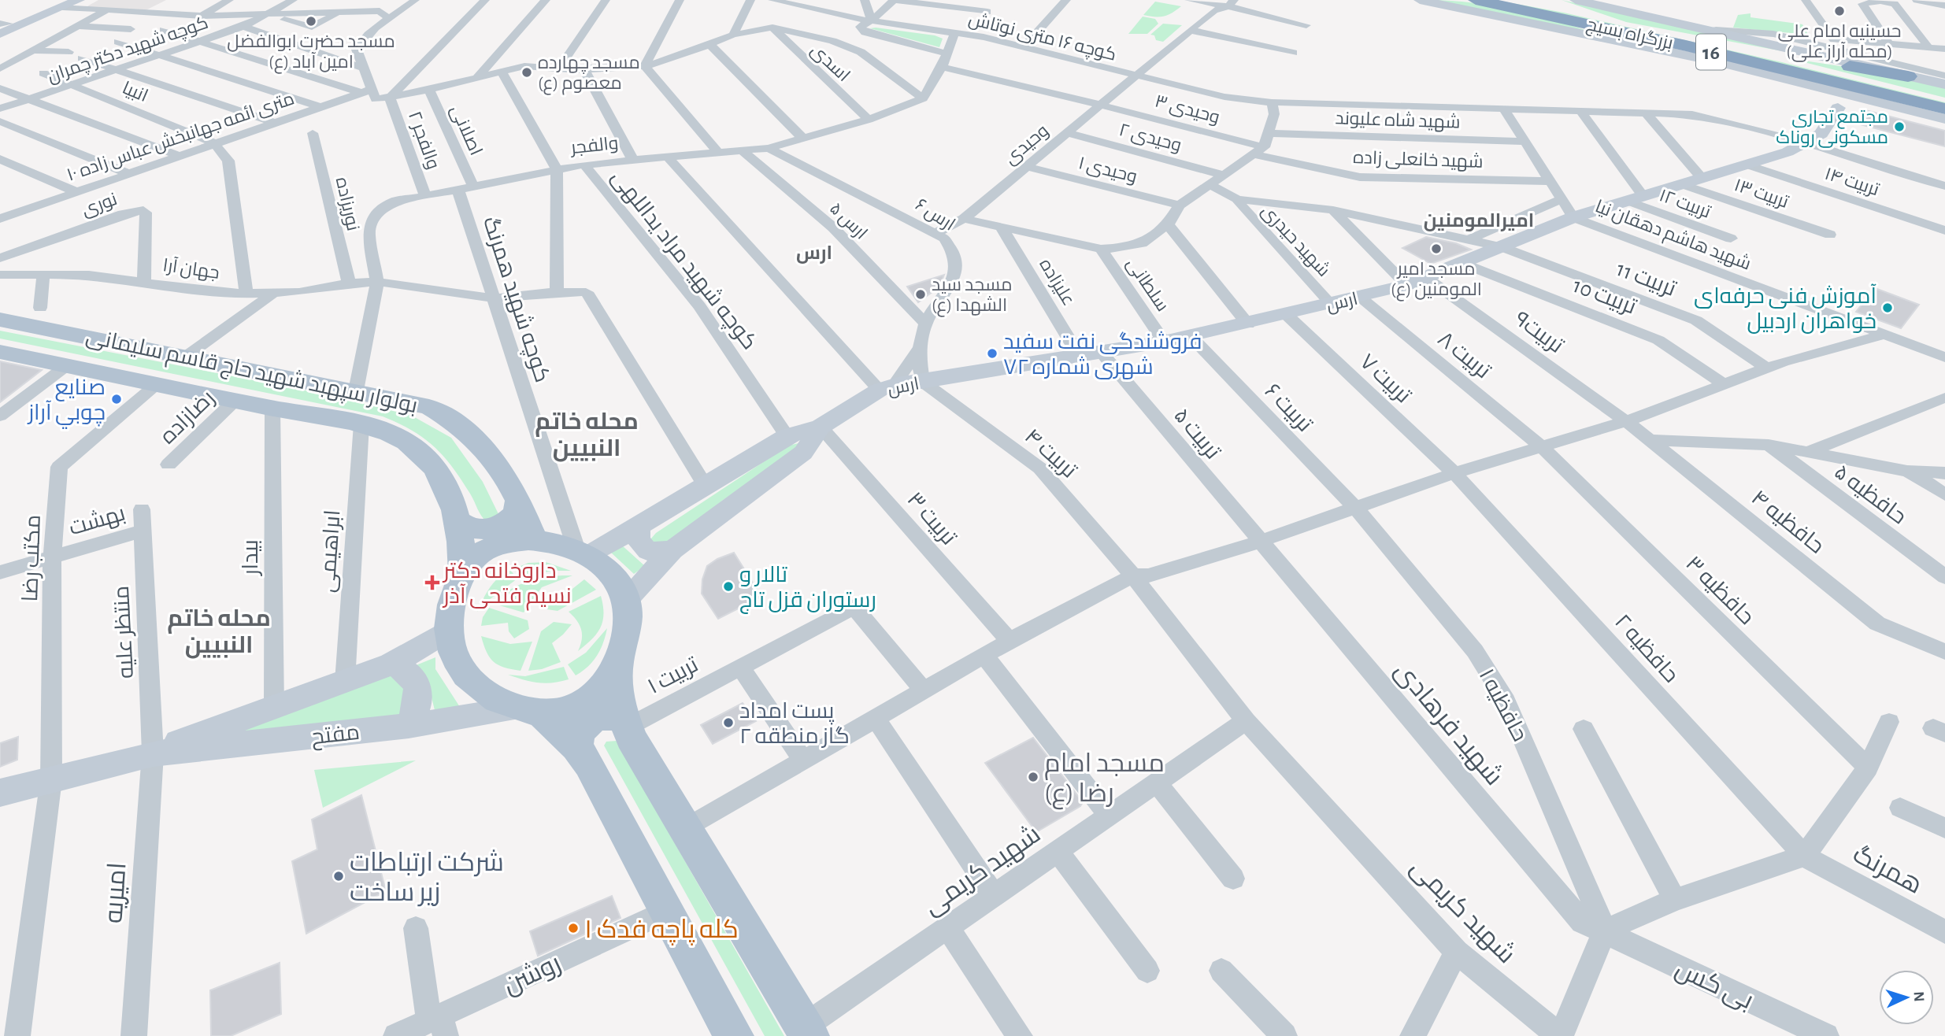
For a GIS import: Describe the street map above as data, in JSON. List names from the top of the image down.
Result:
{
  "streets": {
    "highway": ["بزرگراه بسیج", "16"],
    "main road": ["ارس", "بولوار سپهبد شهید حاج قاسم سلیمانی", "مفتح"],
    "street": [
      "کوچه ۱۶ متری نوتاش",
      "کوچه شهید دکتر چمران",
      "اسدی",
      "انبیا",
      "وحیدی ۳",
      "شهید شاه علیوند",
      "اصلانی",
      "۱۰ متری ائمه جهانبخش عباس زاده",
      "وحیدی ۲",
      "والفجر ۲",
      "وحیدی",
      "والفجر",
      "شهید خانعلی زاده",
      "وحیدی ۱",
      "تربیت ۱۴",
      "تربیت ۱۳",
      "تربیت ۱۲",
      "نوری",
      "نوریزاده",
      "ارس ۶",
      "ارس ۵",
      "شهید هاشم دهقان نیا",
      "شهید حیدری",
      "کوچه شهید مراد یداللهی",
      "جهان آرا",
      "تربیت 11",
      "علیزاده",
      "سلطانی",
      "تربیت 10",
      "کوچه شهید همرنگ",
      "تربیت۹",
      "تربیت ۸",
      "تربیت ۷",
      "تربیت ۶",
      "رضازاده",
      "تربیت ۵",
      "تربیت ۴",
      "حافظیه ۵",
      "تربیت ۳",
      "بهشت",
      "حافظیه ۴",
      "ابراهیمی",
      "بیدار",
      "مکتب رضا",
      "حافظیه ۳",
      "منتظر علیه",
      "حافظیه ۲",
      "تربیت ۱",
      "حافظیه ۱",
      "شهید فرهادی",
      "همرنگ",
      "شهید کریمی",
      "امیریه",
      "روشن",
      "بی کس"
    ]
  },
  "crossings": [
    ["کوچه ۱۶ متری نوتاش", "وحیدی"],
    ["کوچه ۱۶ متری نوتاش", "ارس"],
    ["کوچه شهید دکتر چمران", "انبیا"],
    ["اسدی", "والفجر"],
    ["انبیا", "۱۰ متری ائمه جهانبخش عباس زاده"],
    ["وحیدی ۳", "وحیدی"],
    ["وحیدی ۳", "شهید خانعلی زاده"],
    ["اصلانی", "والفجر"],
    ["اصلانی", "کوچه شهید همرنگ"],
    ["وحیدی ۲", "وحیدی"],
    ["والفجر ۲", "والفجر"],
    ["وحیدی", "وحیدی ۱"],
    ["وحیدی", "ارس ۶"],
    ["والفجر", "ارس ۶"],
    ["والفجر", "ارس ۵"],
    ["والفجر", "کوچه شهید مراد یداللهی"],
    ["والفجر", "جهان آرا"],
    ["والفجر", "کوچه شهید همرنگ"],
    ["والفجر", "بولوار سپهبد شهید حاج قاسم سلیمانی"],
    ["تربیت ۱۴", "ارس"],
    ["تربیت ۱۳", "ارس"],
    ["تربیت ۱۲", "ارس"],
    ["نوری", "جهان آرا"],
    ["نوریزاده", "جهان آرا"],
    ["ارس ۶", "ارس ۵"],
    ["ارس ۶", "ارس"],
    ["ارس ۶", "تربیت ۴"],
    ["شهید هاشم دهقان نیا", "ارس"],
    ["شهید حیدری", "تربیت 11"],
    ["شهید حیدری", "ارس"],
    ["کوچه شهید مراد یداللهی", "ارس"],
    ["جهان آرا", "کوچه شهید همرنگ"],
    ["جهان آرا", "ارس"],
    ["تربیت 11", "ارس"],
    ["علیزاده", "ارس"],
    ["سلطانی", "ارس"],
    ["تربیت 10", "ارس"],
    ["کوچه شهید همرنگ", "ارس"],
    ["کوچه شهید همرنگ", "بولوار سپهبد شهید حاج قاسم سلیمانی"],
    ["کوچه شهید همرنگ", "مفتح"],
    ["ارس", "تربیت۹"],
    ["ارس", "تربیت ۸"],
    ["ارس", "بولوار سپهبد شهید حاج قاسم سلیمانی"],
    ["ارس", "تربیت ۷"],
    ["ارس", "تربیت ۶"],
    ["ارس", "تربیت ۵"],
    ["ارس", "تربیت ۴"],
    ["ارس", "تربیت ۳"],
    ["ارس", "مفتح"],
    ["تربیت۹", "حافظیه ۴"],
    ["تربیت ۸", "حافظیه ۳"],
    ["بولوار سپهبد شهید حاج قاسم سلیمانی", "رضازاده"],
    ["بولوار سپهبد شهید حاج قاسم سلیمانی", "ابراهیمی"],
    ["بولوار سپهبد شهید حاج قاسم سلیمانی", "بیدار"],
    ["بولوار سپهبد شهید حاج قاسم سلیمانی", "مکتب رضا"],
    ["بولوار سپهبد شهید حاج قاسم سلیمانی", "مفتح"],
    ["تربیت ۷", "حافظیه ۲"],
    ["تربیت ۶", "حافظیه ۱"],
    ["تربیت ۵", "شهید فرهادی"],
    ["تربیت ۴", "شهید کریمی"],
    ["بهشت", "مکتب رضا"],
    ["بهشت", "منتظر علیه"],
    ["ابراهیمی", "مفتح"],
    ["بیدار", "مفتح"],
    ["مکتب رضا", "مفتح"],
    ["منتظر علیه", "مفتح"],
    ["منتظر علیه", "امیریه"],
    ["حافظیه ۲", "همرنگ"],
    ["حافظیه ۱", "شهید فرهادی"],
    ["حافظیه ۱", "بی کس"],
    ["شهید فرهادی", "بی کس"],
    ["مفتح", "امیریه"]
  ],
  "districts": [
    "امیرالمومنین",
    "ارس",
    "محله خاتم النبیین",
    "محله خاتم النبیین"
  ],
  "places": {
    "other": [
      "حسینیه امام علی (محله آراز علی)",
      "مسجد حضرت ابوالفضل (ع) امین آباد",
      "مسجد چهارده معصوم (ع)",
      "مجتمع تجاری مسکونی روناک",
      "مسجد امیر المومنین (ع)",
      "مسجد سید الشهدا (ع)",
      "آموزش فنی حرفه‌ای خواهران اردبیل",
      "فروشندگی نفت سفید شهری شماره ۷۲",
      "صنايع چوبي آراز",
      "تالار و رستوران قزل تاج",
      "پست امداد گاز منطقه ۲",
      "مسجد امام رضا (ع)",
      "شرکت ارتباطات زیر ساخت",
      "کله پاچه فدک ۱"
    ],
    "health": ["داروخانه دکتر نسیم فتحی آذر"]
  },
  "north": "right"
}
